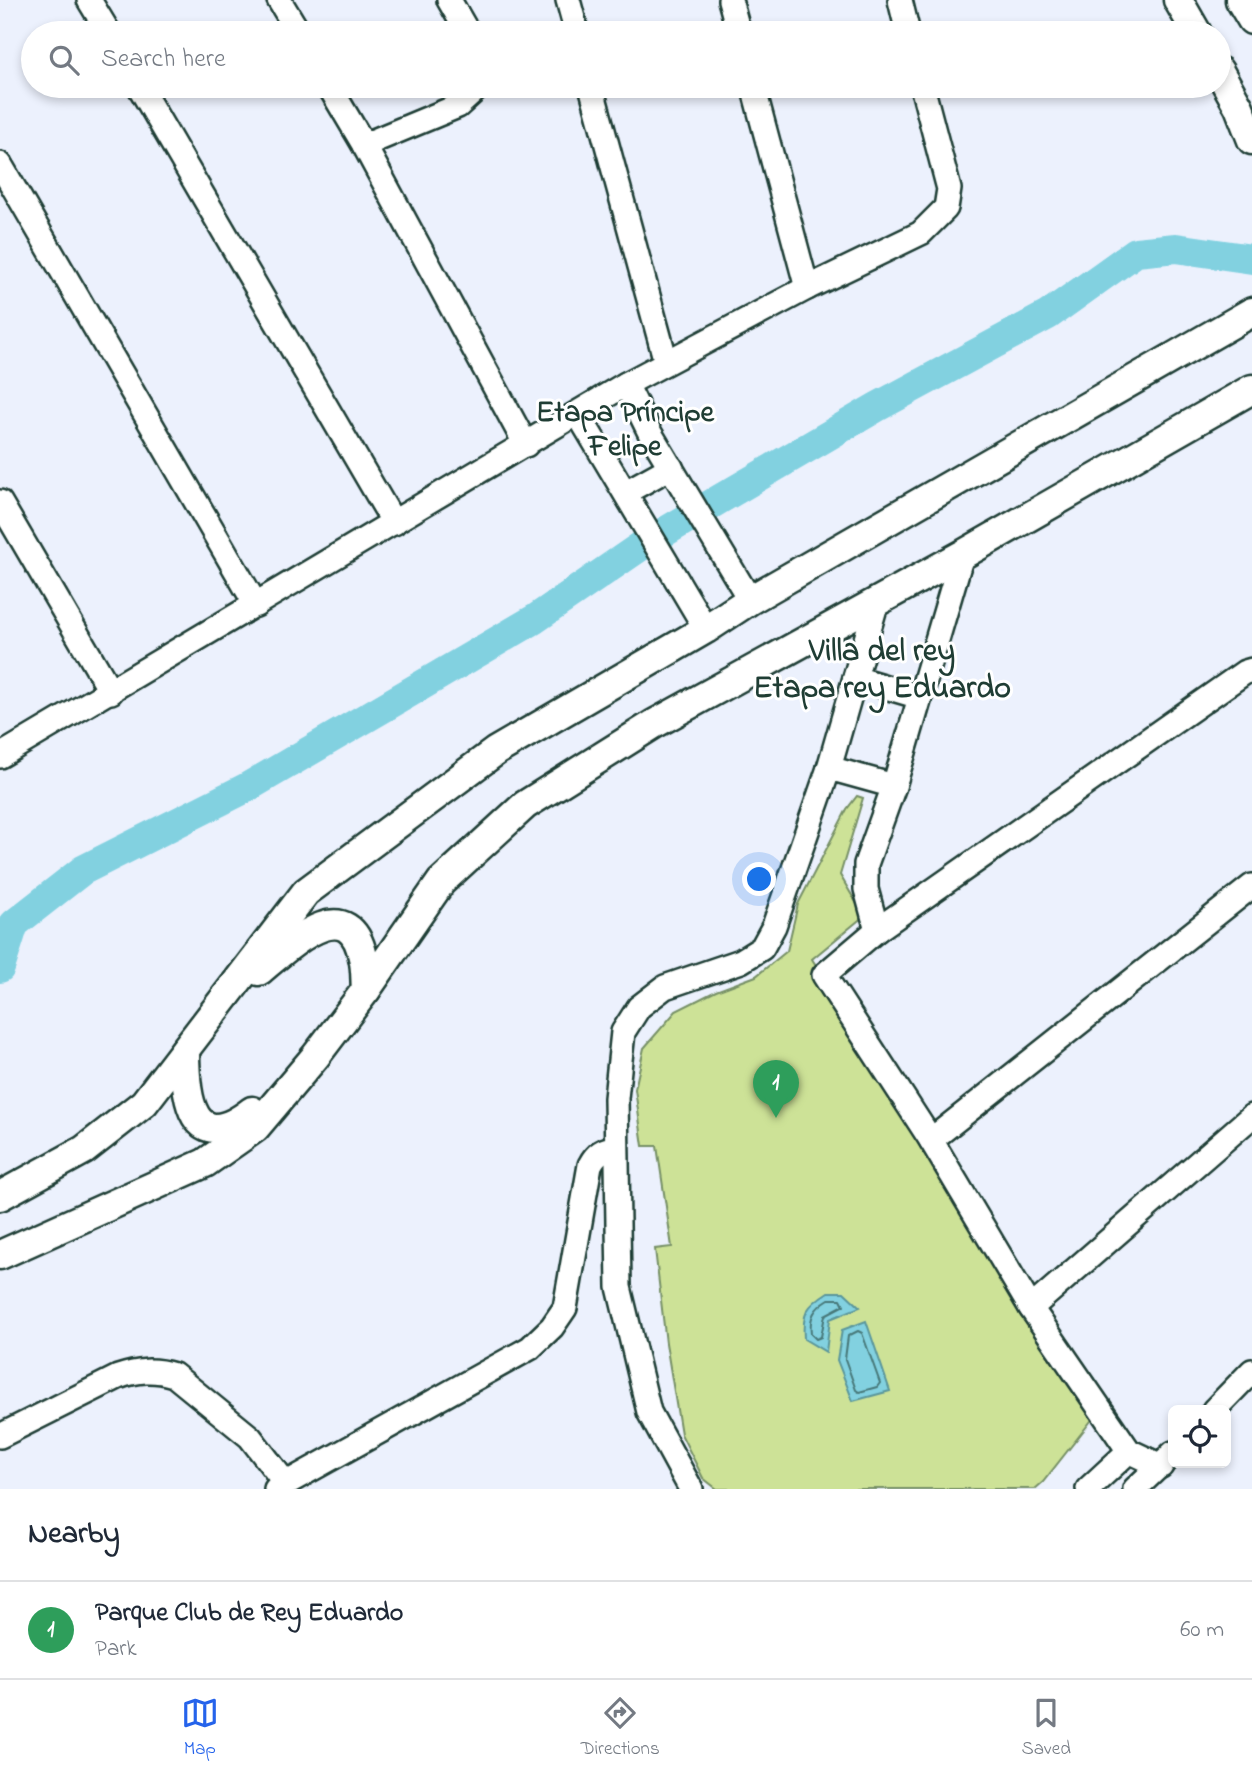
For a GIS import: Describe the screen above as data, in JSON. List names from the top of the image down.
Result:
{
  "districts": ["Etapa Príncipe Felipe", "Villa del rey Etapa rey Eduardo"],
  "page": {
    "search": "Search here",
    "pins": "1",
    "heading": "Nearby",
    "list": [
      {
        "mark": "1",
        "name": "Parque Club de Rey Eduardo",
        "note": "Park",
        "value": "60 m"
      }
    ],
    "nav": ["Map", "Directions", "Saved"]
  }
}
